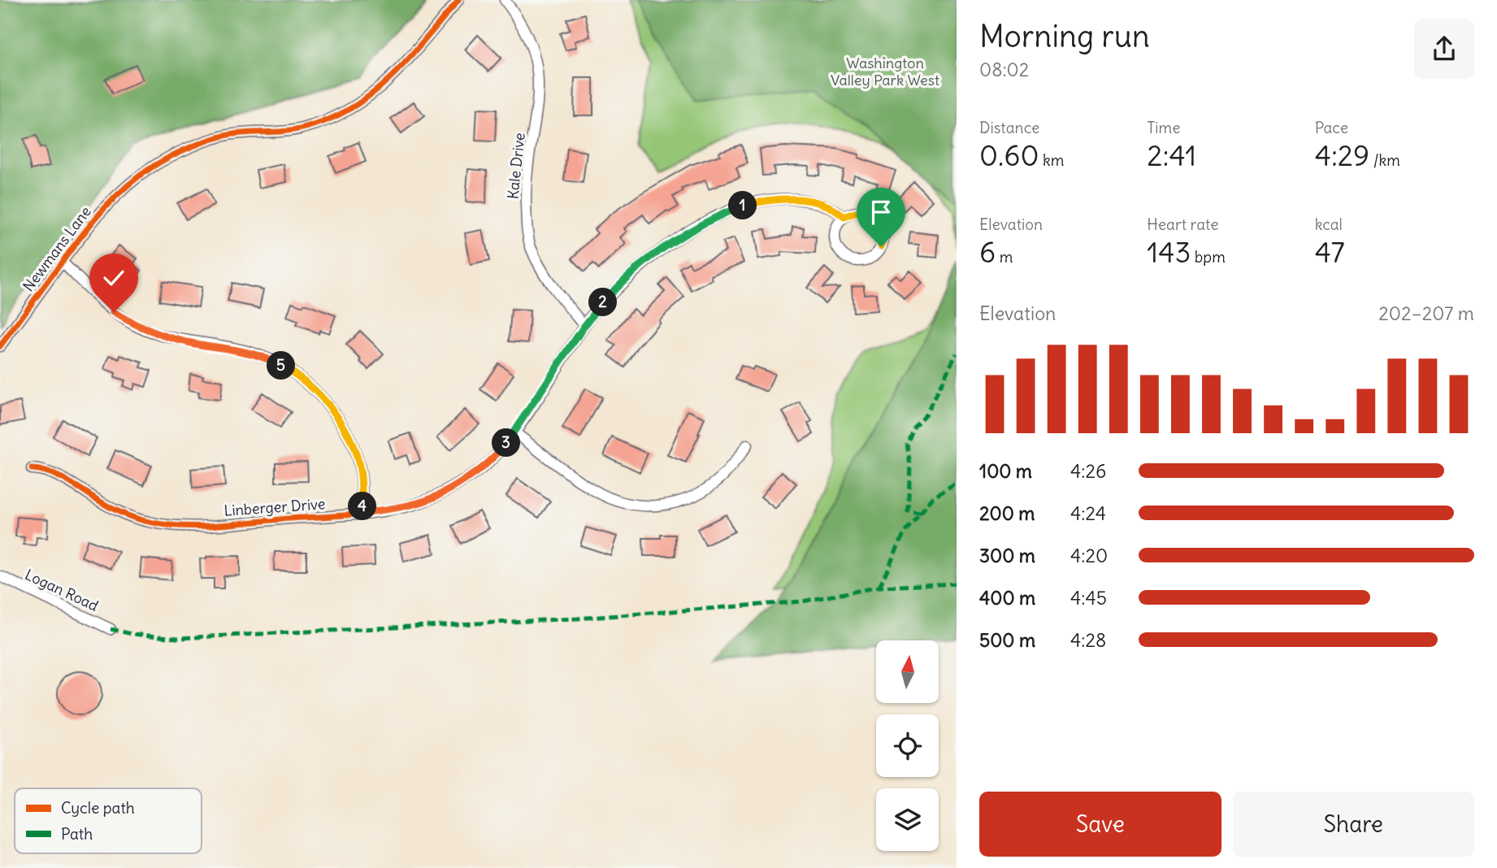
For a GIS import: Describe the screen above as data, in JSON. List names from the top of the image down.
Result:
{
  "streets": {
    "street": [
      "Kale Drive",
      "Newmans Lane",
      "Linberger Drive",
      "Logan Road"
    ]
  },
  "crossings": [
    ["Kale Drive", "Linberger Drive"]
  ],
  "parks": ["Washington Valley Park West"],
  "legend": ["Cycle path", "Path"],
  "north": "top",
  "page": {
    "heading": ["Morning run", "08:02"],
    "stats": [
      ["Distance", "0.60 km"],
      ["Time", "2:41"],
      ["Pace", "4:29 /km"],
      ["Elevation", "6 m"],
      ["Heart rate", "143 bpm"],
      ["kcal", "47"]
    ],
    "pins": [
      "1",
      "2",
      "5",
      "3",
      "4"
    ],
    "chart": ["Elevation", "202–207 m"],
    "list": [
      {
        "name": "100 m",
        "note": "4:26"
      },
      {
        "name": "200 m",
        "note": "4:24"
      },
      {
        "name": "300 m",
        "note": "4:20"
      },
      {
        "name": "400 m",
        "note": "4:45"
      },
      {
        "name": "500 m",
        "note": "4:28"
      }
    ],
    "buttons": ["Save", "Share"]
  }
}
